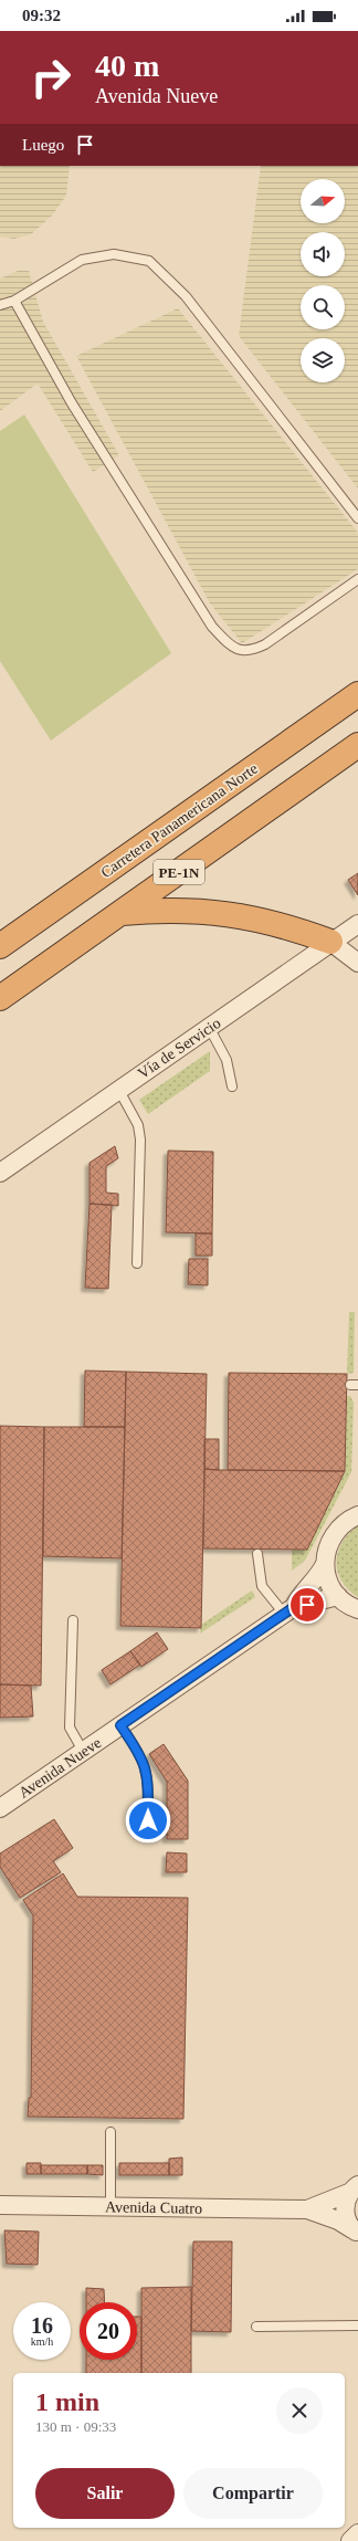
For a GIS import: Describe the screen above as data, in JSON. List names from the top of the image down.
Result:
{
  "streets": {
    "highway": ["Carretera Panamericana Norte", "PE-1N"],
    "street": ["Vía de Servicio", "Avenida Nueve", "Avenida Cuatro"]
  },
  "north": "right",
  "page": {
    "status": "09:32",
    "turn": ["40 m", "Avenida Nueve"],
    "then": "Luego",
    "speed": "16 km/h",
    "limit": "20",
    "heading": ["1 min", "130 m · 09:33"],
    "buttons": ["Salir", "Compartir"]
  }
}
